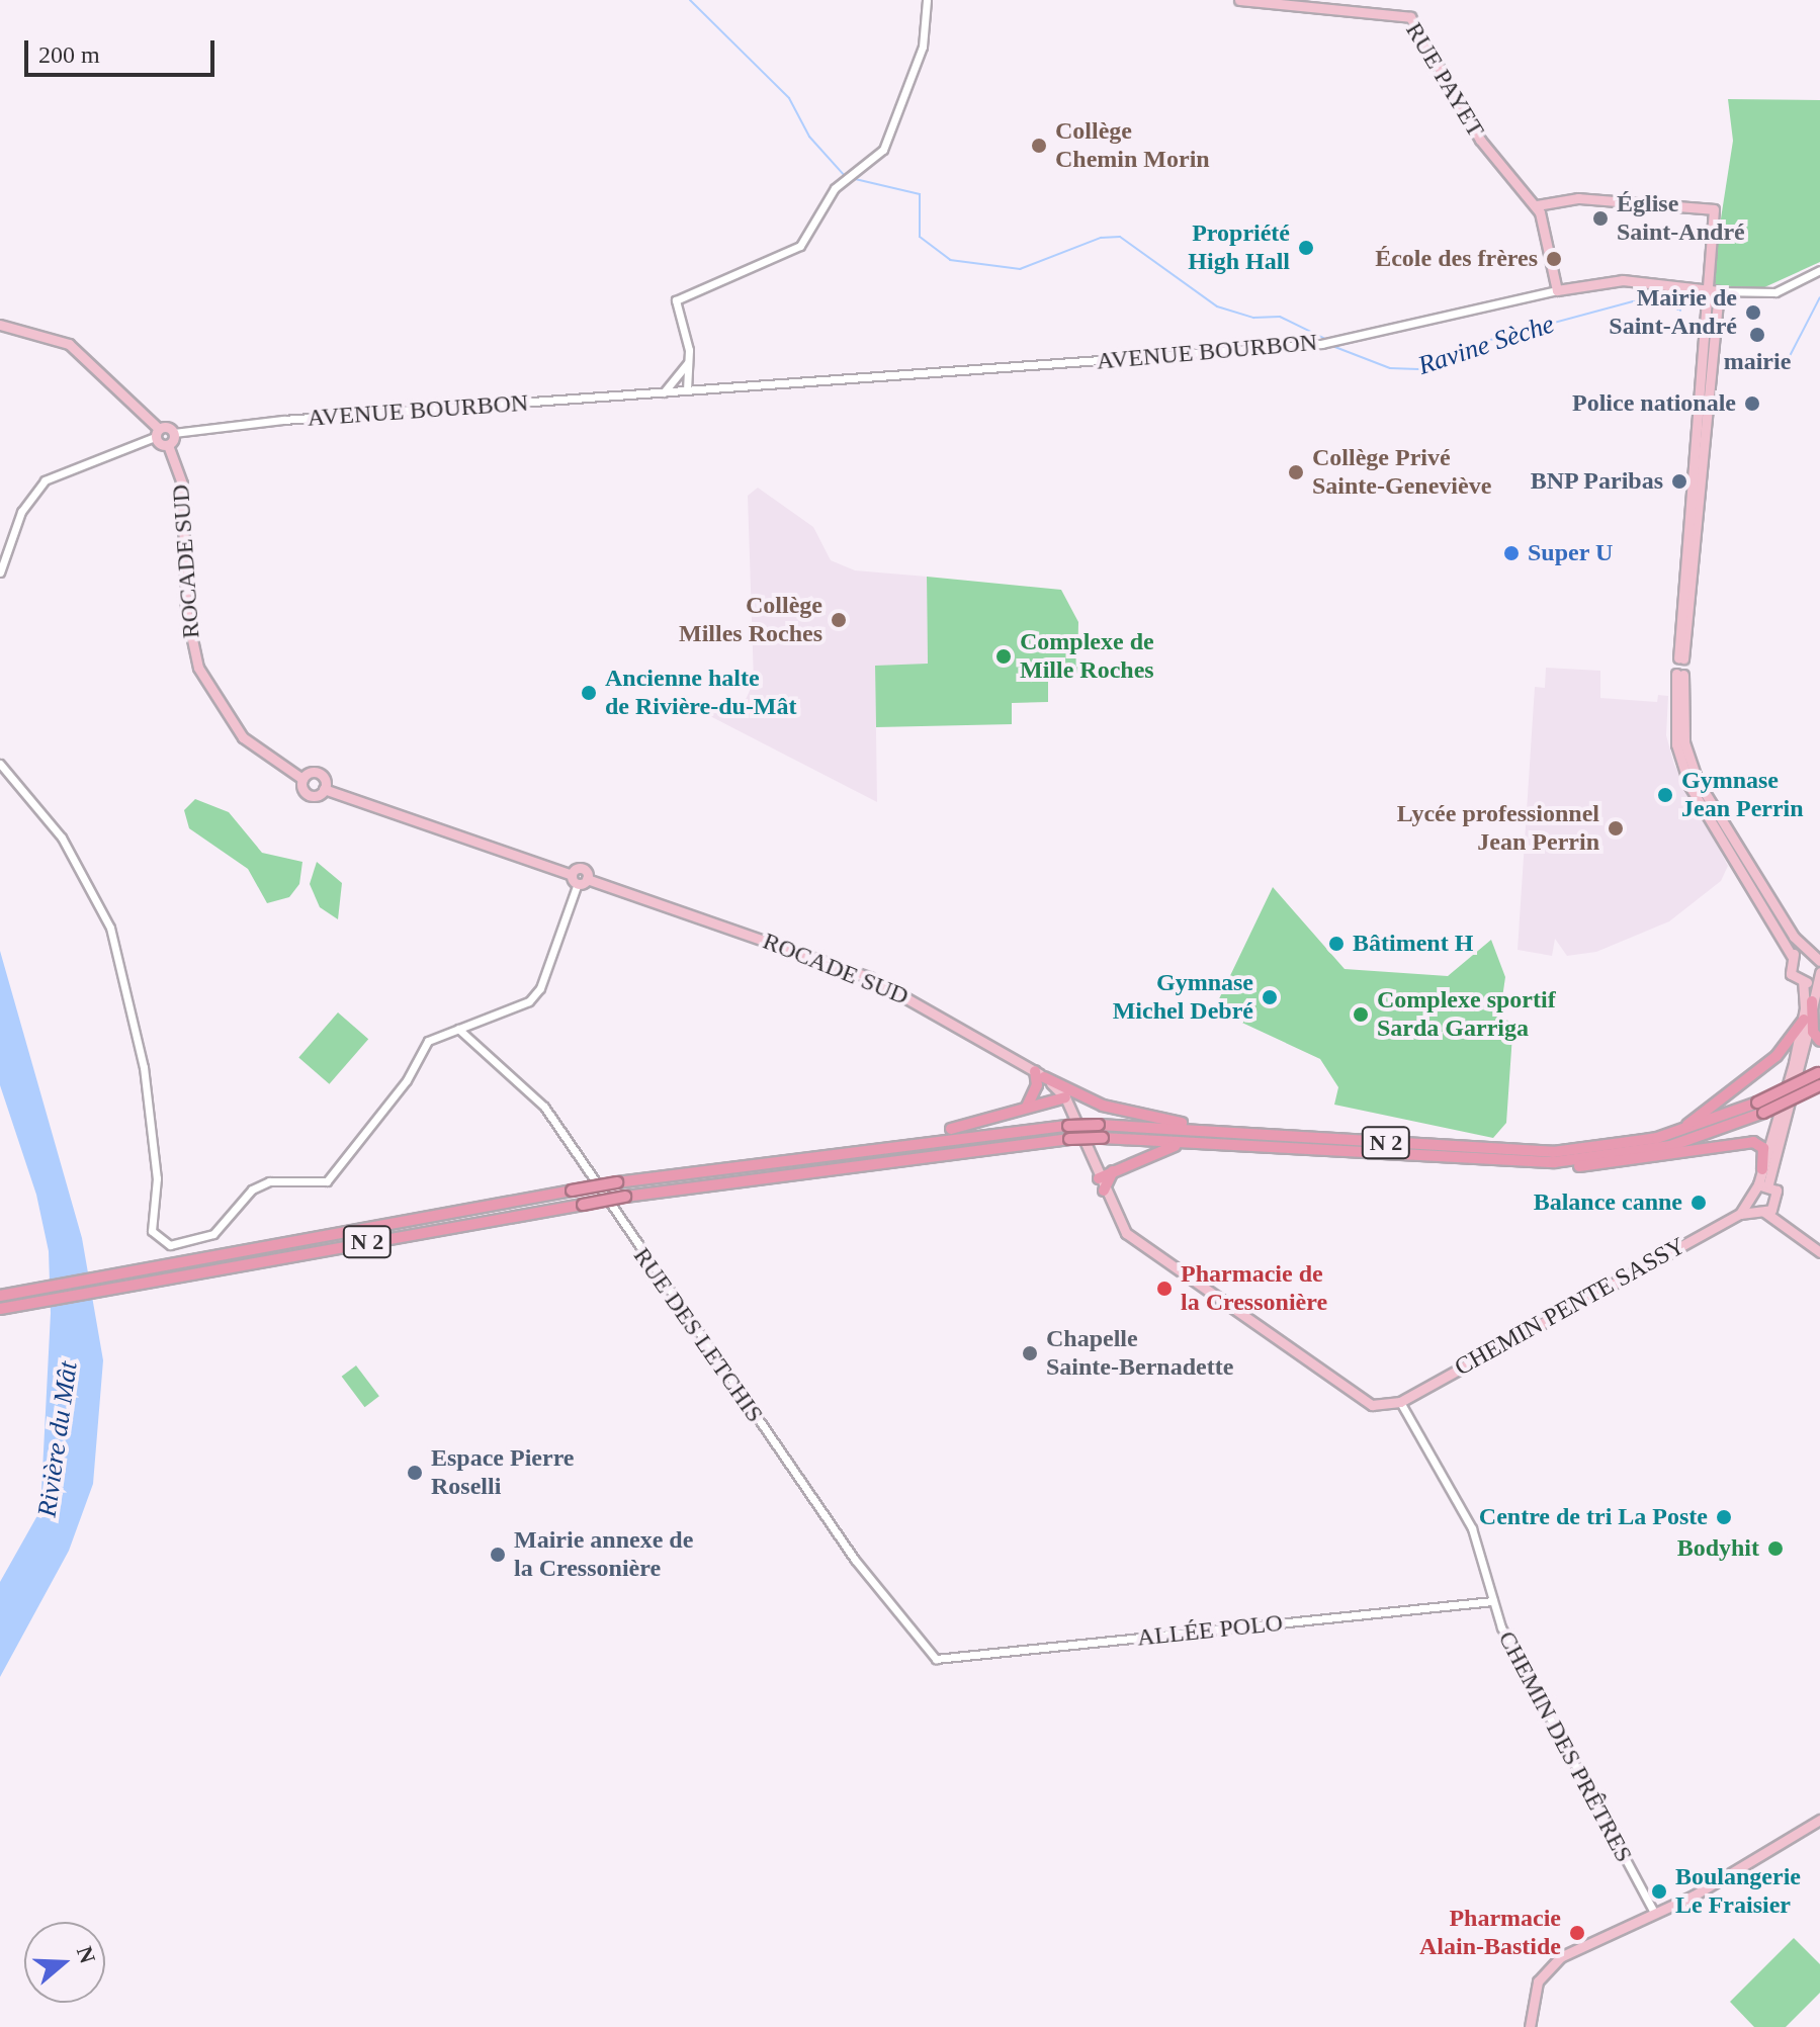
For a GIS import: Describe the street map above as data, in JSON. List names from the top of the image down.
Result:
{
  "streets": {
    "highway": ["N 2"],
    "main road": [
      "RUE PAYET",
      "AVENUE BOURBON",
      "ROCADE SUD",
      "CHEMIN PENTE SASSY"
    ],
    "street": ["RUE DES LETCHIS", "ALLÉE POLO", "CHEMIN DES PRÊTRES"]
  },
  "crossings": [
    ["RUE PAYET", "AVENUE BOURBON"],
    ["CHEMIN PENTE SASSY", "CHEMIN DES PRÊTRES"],
    ["RUE DES LETCHIS", "ALLÉE POLO"],
    ["ALLÉE POLO", "CHEMIN DES PRÊTRES"]
  ],
  "water": ["Ravine Sèche", "Rivière du Mât"],
  "places": [
    "Collège Chemin Morin",
    "Église Saint-André",
    "Propriété High Hall",
    "École des frères",
    "Mairie de Saint-André",
    "mairie",
    "Police nationale",
    "Collège Privé Sainte-Geneviève",
    "BNP Paribas",
    "Super U",
    "Collège Milles Roches",
    "Complexe de Mille Roches",
    "Ancienne halte de Rivière-du-Mât",
    "Gymnase Jean Perrin",
    "Lycée professionnel Jean Perrin",
    "Bâtiment H",
    "Gymnase Michel Debré",
    "Complexe sportif Sarda Garriga",
    "Balance canne",
    "Pharmacie de la Cressonière",
    "Chapelle Sainte-Bernadette",
    "Espace Pierre Roselli",
    "Centre de tri La Poste",
    "Bodyhit",
    "Mairie annexe de la Cressonière",
    "Boulangerie Le Fraisier",
    "Pharmacie Alain-Bastide"
  ],
  "scale_bar": "200 m",
  "north": "right"
}
